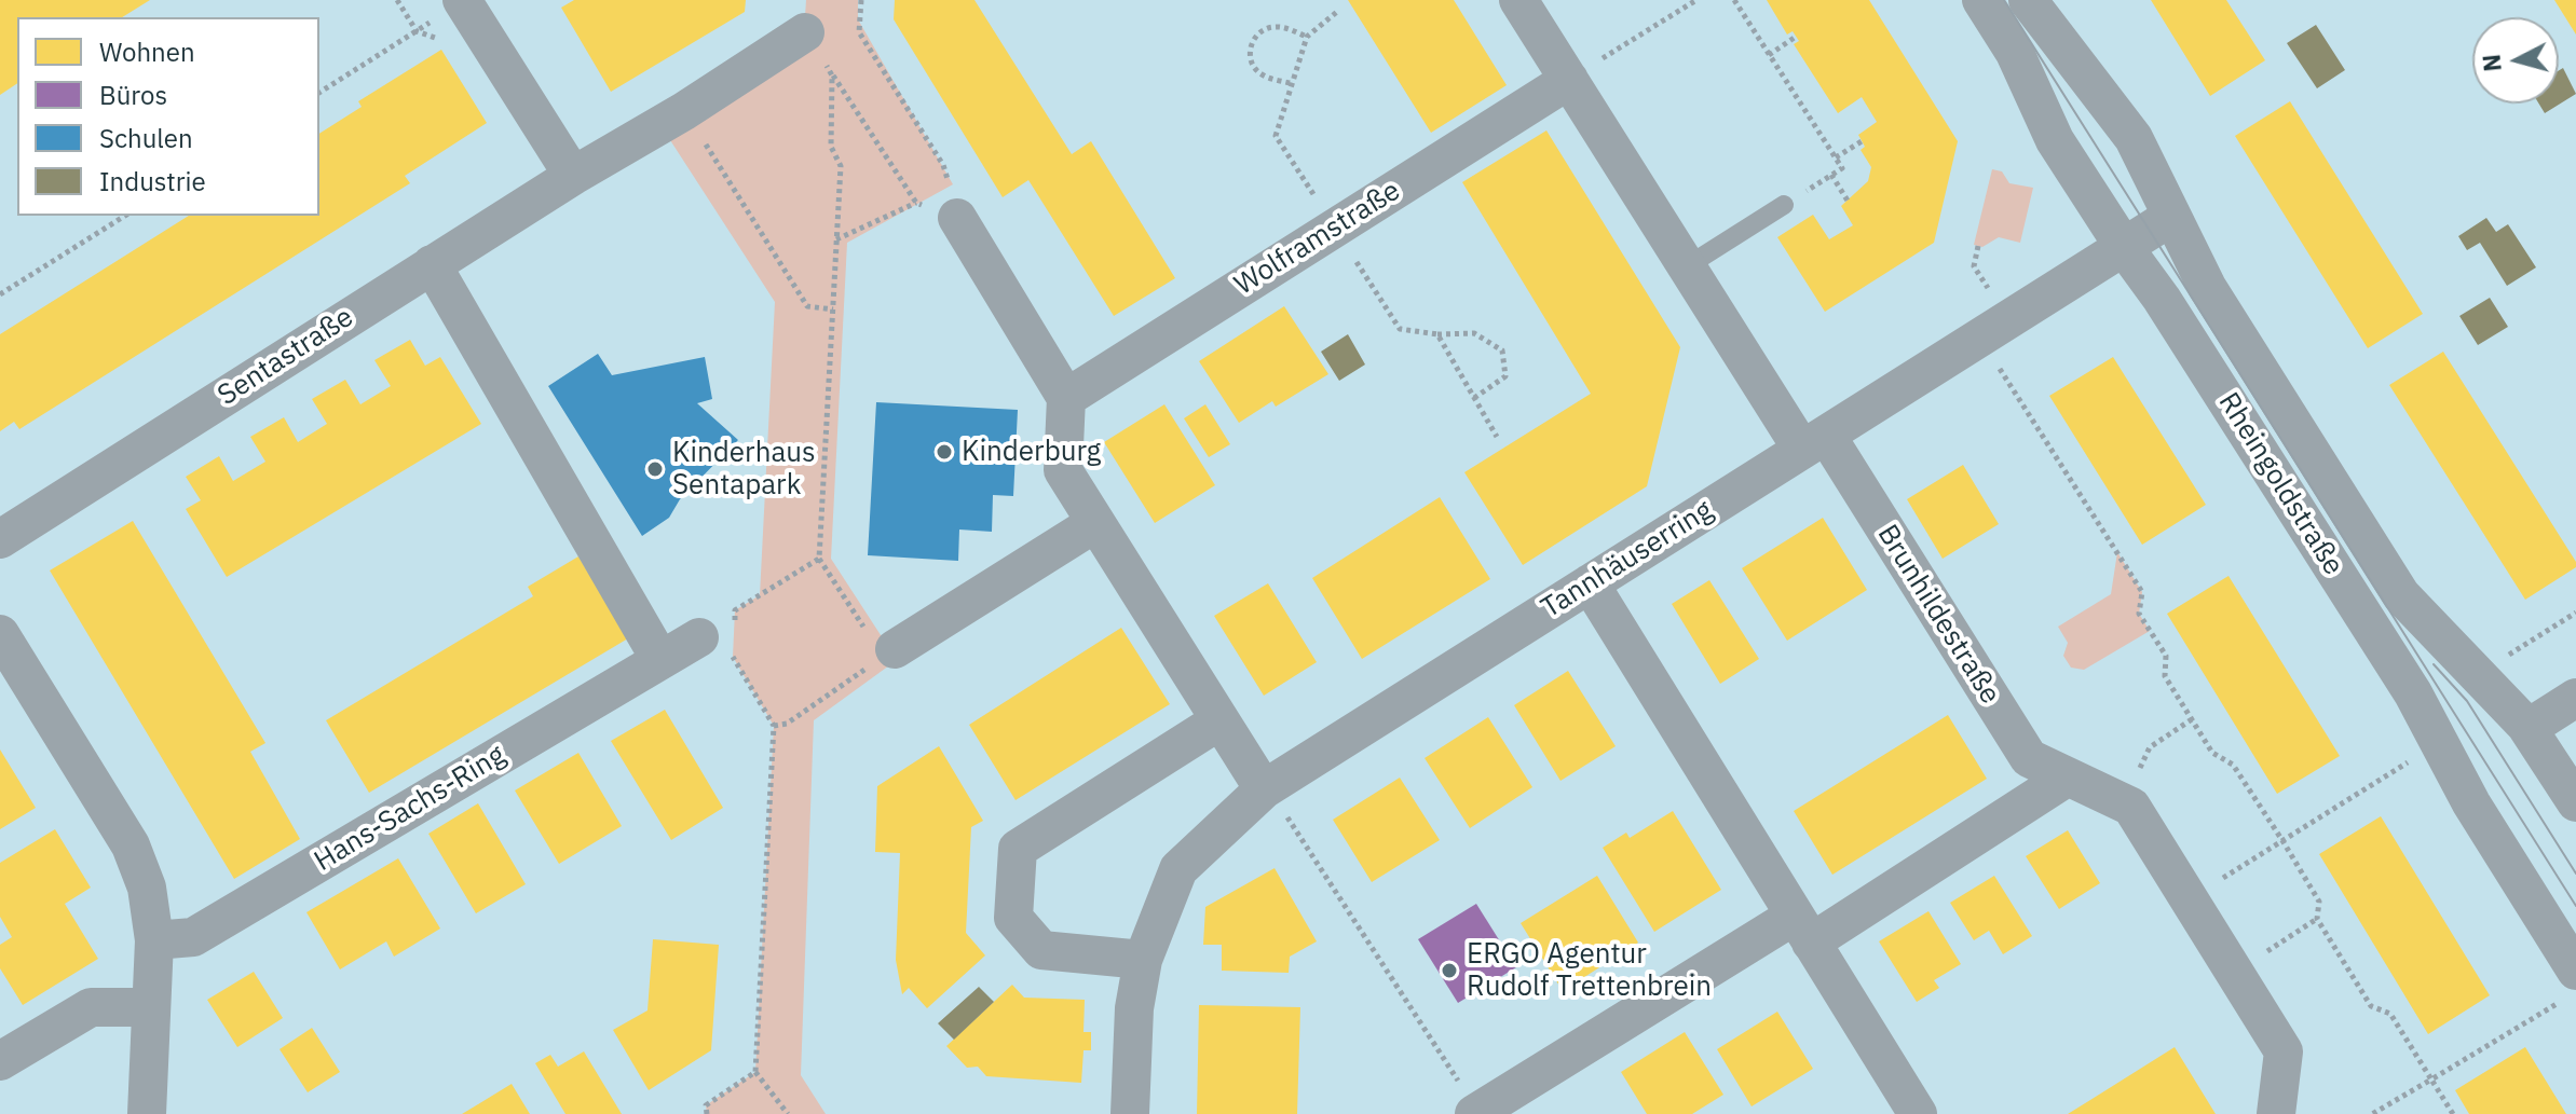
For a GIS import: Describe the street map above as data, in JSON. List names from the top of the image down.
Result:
{
  "streets": {
    "street": [
      "Wolframstraße",
      "Sentastraße",
      "Rheingoldstraße",
      "Tannhäuserring",
      "Brunhildestraße",
      "Hans-Sachs-Ring"
    ]
  },
  "crossings": [
    ["Rheingoldstraße", "Tannhäuserring"],
    ["Tannhäuserring", "Brunhildestraße"]
  ],
  "places": ["Kinderburg", "Kinderhaus Sentapark", "ERGO Agentur Rudolf Trettenbrein"],
  "legend": [
    "Wohnen",
    "Büros",
    "Schulen",
    "Industrie"
  ],
  "north": "left"
}
